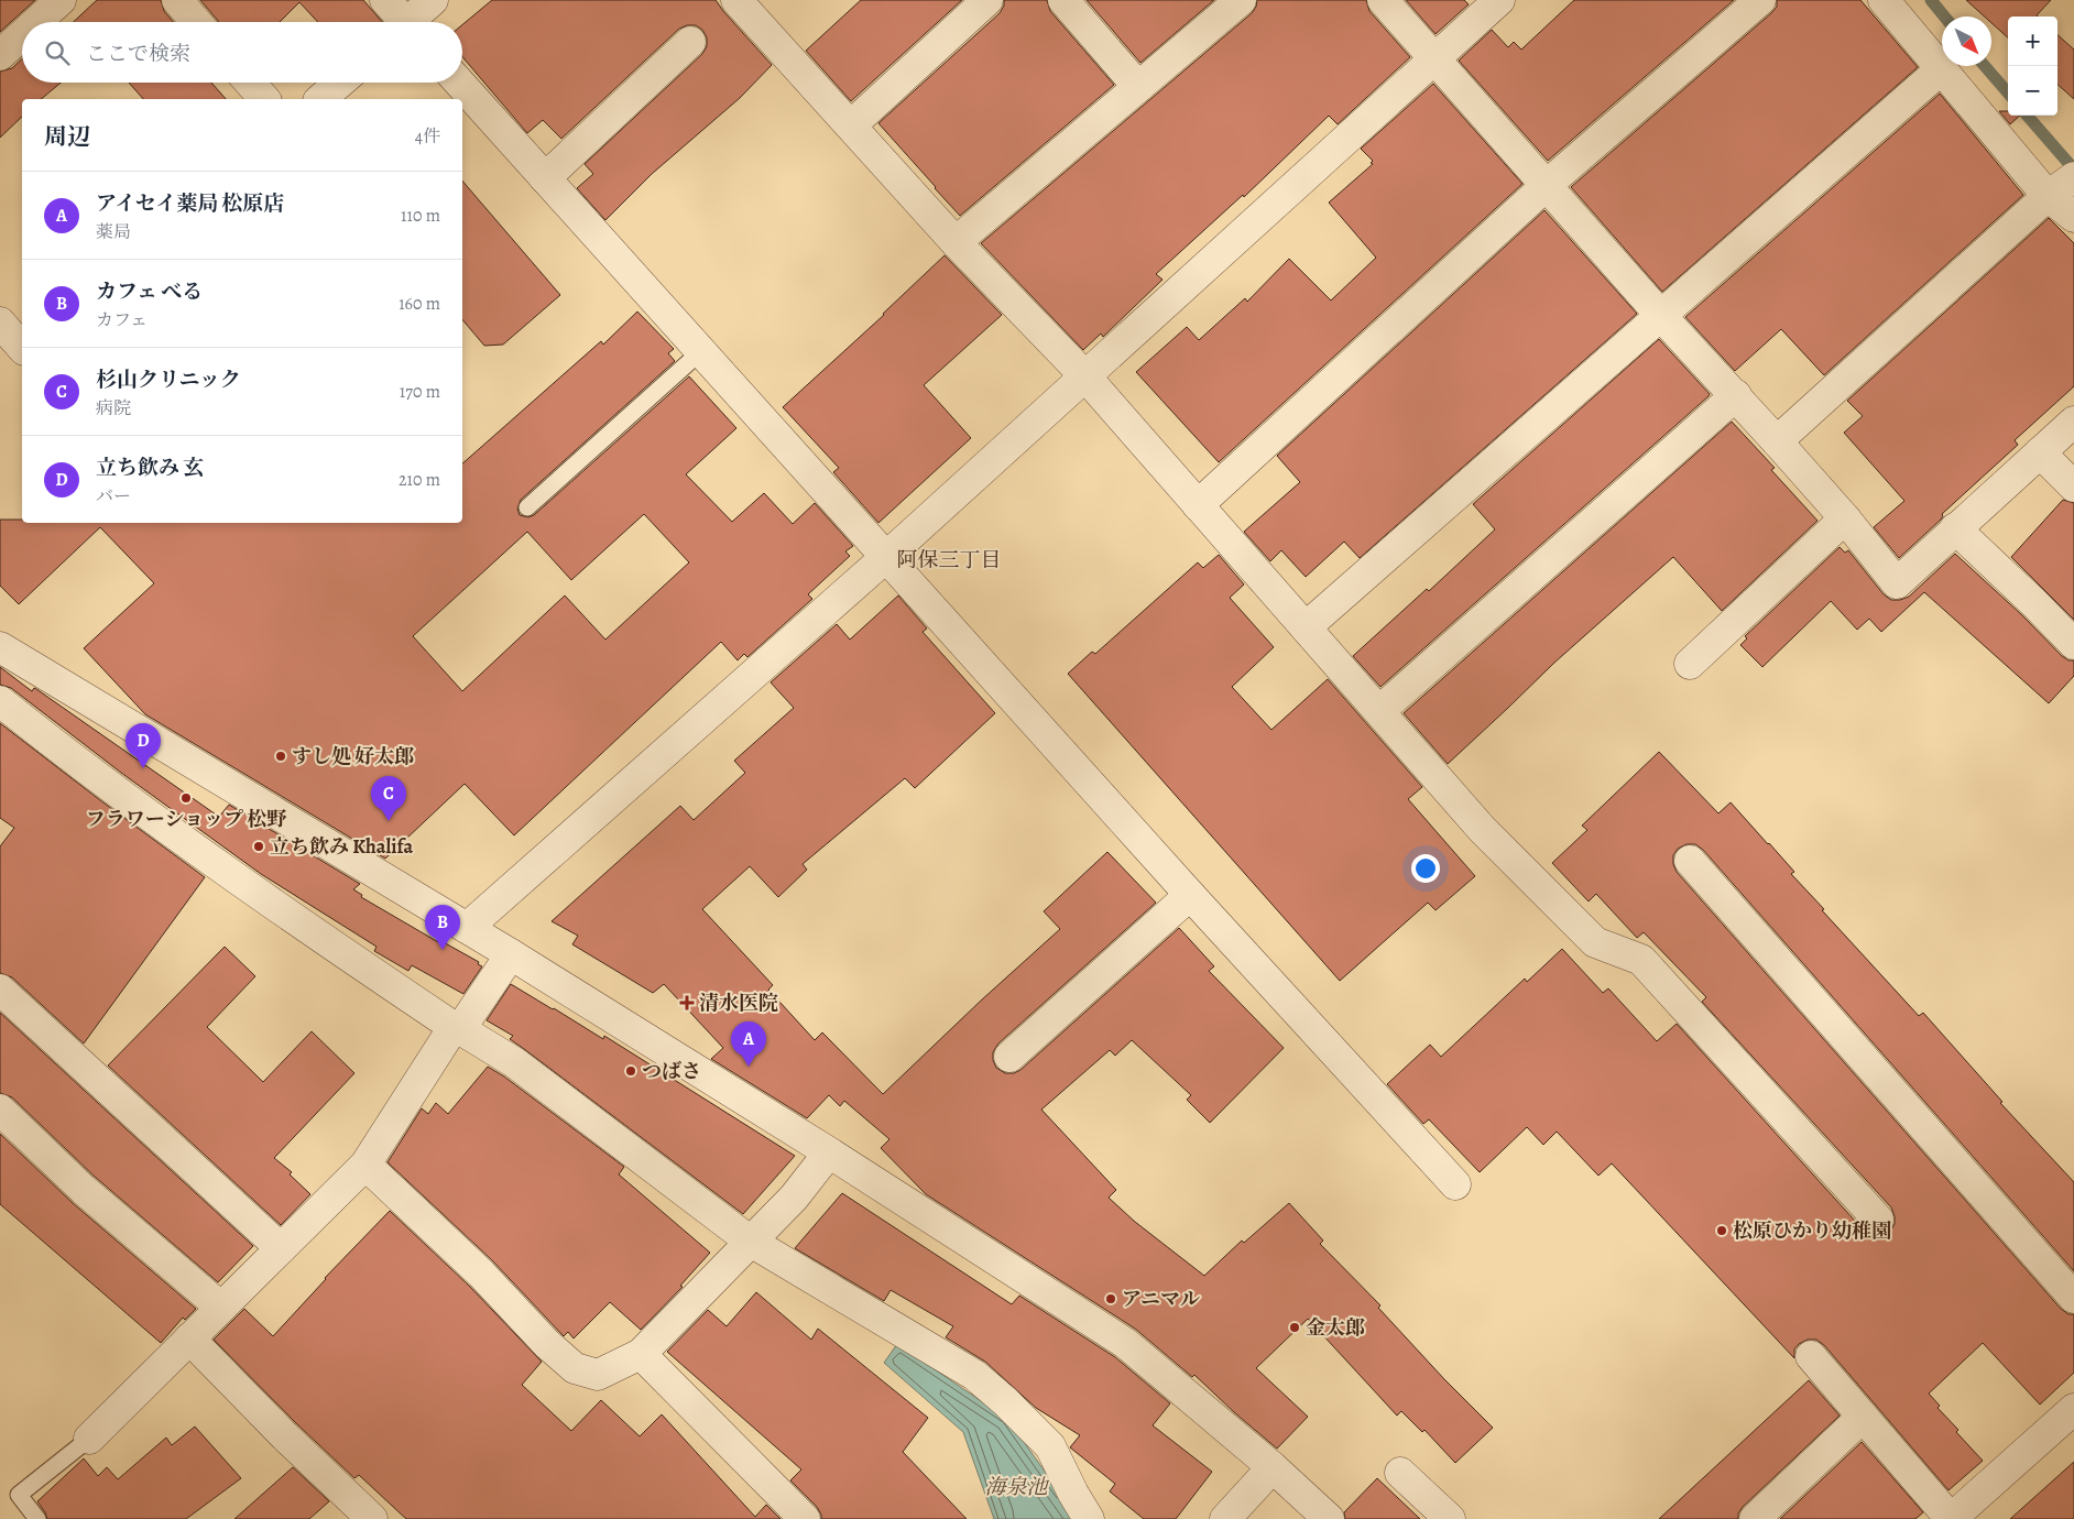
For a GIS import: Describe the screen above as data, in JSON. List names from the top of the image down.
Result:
{
  "districts": ["阿保三丁目"],
  "water": ["海泉池"],
  "places": {
    "other": [
      "すし処 好太郎",
      "フラワーショップ 松野",
      "立ち飲み Khalifa",
      "つばさ",
      "松原ひかり幼稚園",
      "アニマル",
      "金太郎"
    ],
    "health": ["清水医院"]
  },
  "north": "bottom right",
  "page": {
    "map_buttons": ["+", "−"],
    "search": "ここで検索",
    "heading": ["周辺", "4件"],
    "list": [
      {
        "mark": "A",
        "name": "アイセイ薬局 松原店",
        "note": "薬局",
        "value": "110 m"
      },
      {
        "mark": "B",
        "name": "カフェ べる",
        "note": "カフェ",
        "value": "160 m"
      },
      {
        "mark": "C",
        "name": "杉山クリニック",
        "note": "病院",
        "value": "170 m"
      },
      {
        "mark": "D",
        "name": "立ち飲み 玄",
        "note": "バー",
        "value": "210 m"
      }
    ],
    "pins": [
      "D",
      "C",
      "B",
      "A"
    ]
  }
}
